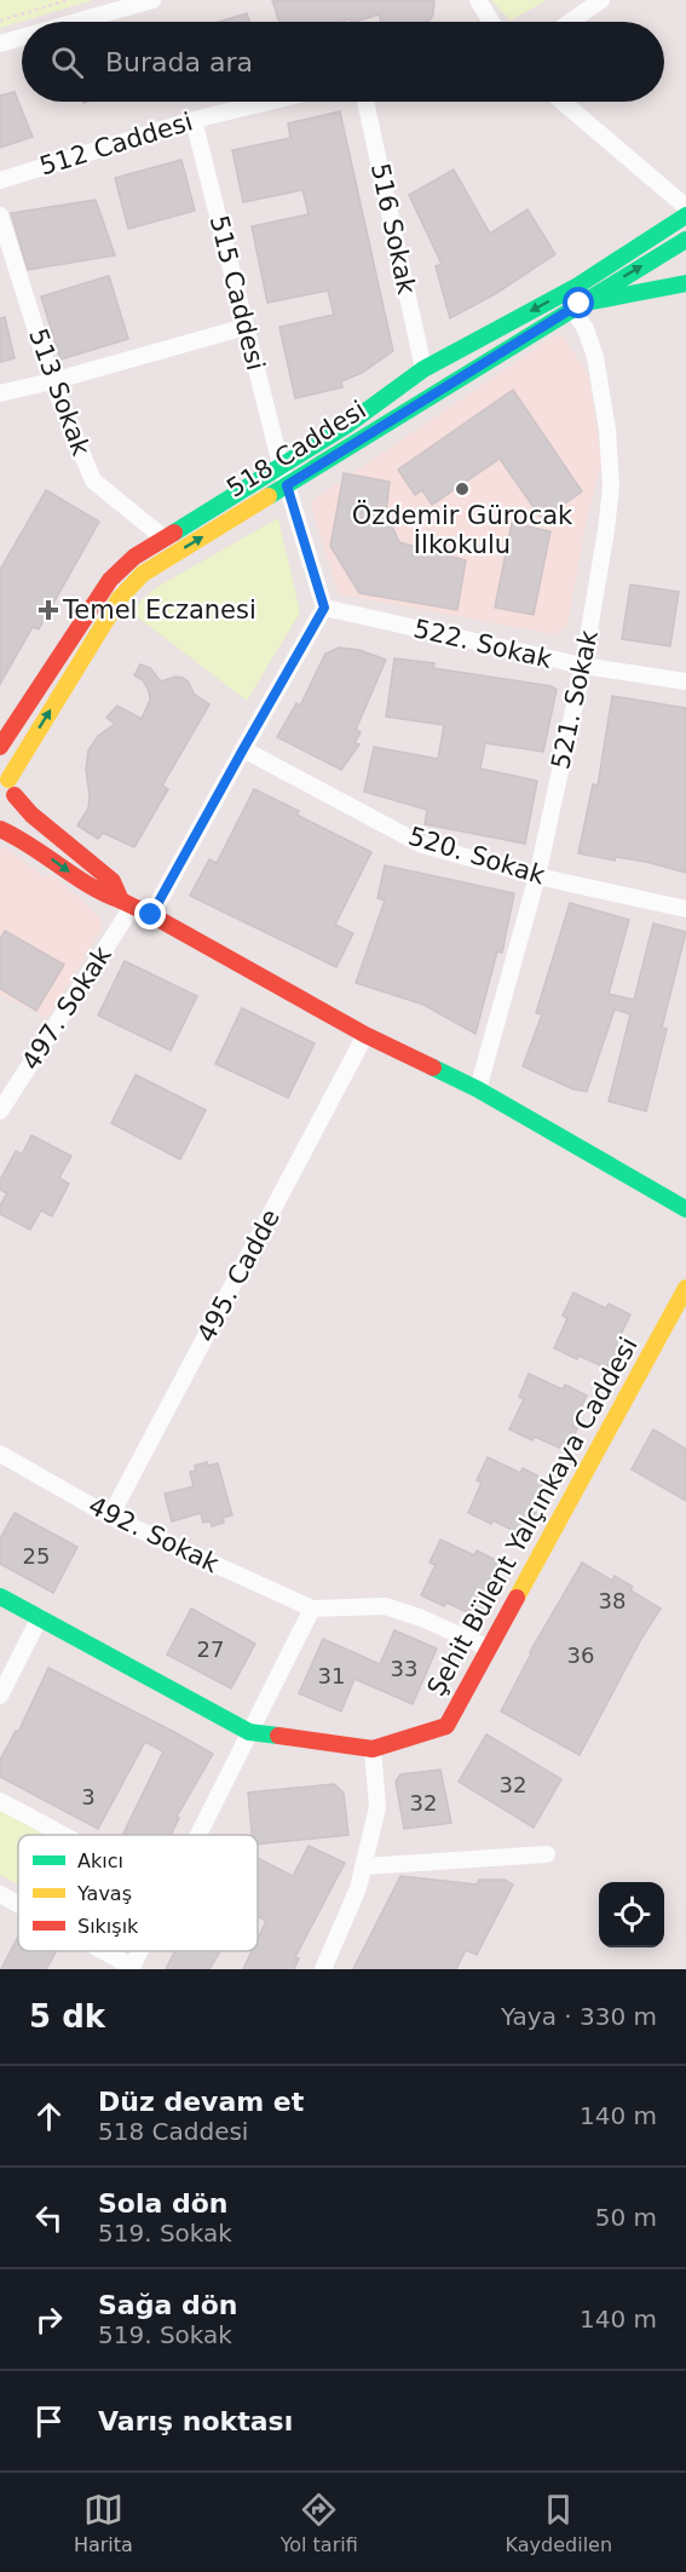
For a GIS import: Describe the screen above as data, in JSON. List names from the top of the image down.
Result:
{
  "streets": {
    "main road": ["518 Caddesi", "Şehit Bülent Yalçınkaya Caddesi"],
    "street": [
      "512 Caddesi",
      "516 Sokak",
      "515 Caddesi",
      "513 Sokak",
      "522. Sokak",
      "521. Sokak",
      "520. Sokak",
      "497. Sokak",
      "495. Cadde",
      "492. Sokak"
    ]
  },
  "crossings": [
    ["512 Caddesi", "515 Caddesi"],
    ["516 Sokak", "518 Caddesi"],
    ["515 Caddesi", "518 Caddesi"],
    ["515 Caddesi", "522. Sokak"],
    ["513 Sokak", "518 Caddesi"],
    ["518 Caddesi", "521. Sokak"],
    ["522. Sokak", "521. Sokak"],
    ["521. Sokak", "520. Sokak"],
    ["495. Cadde", "492. Sokak"]
  ],
  "places": {
    "other": ["Özdemir Gürocak İlkokulu"],
    "health": ["Temel Eczanesi"]
  },
  "house_numbers": [
    "25",
    "38",
    "27",
    "36",
    "33",
    "31",
    "32",
    "3",
    "32"
  ],
  "legend": ["Akıcı", "Yavaş", "Sıkışık"],
  "page": {
    "search": "Burada ara",
    "heading": ["5 dk", "Yaya · 330 m"],
    "list": [
      ["Düz devam et", "518 Caddesi", "140 m"],
      ["Sola dön", "519. Sokak", "50 m"],
      ["Sağa dön", "519. Sokak", "140 m"],
      "Varış noktası"
    ],
    "nav": ["Harita", "Yol tarifi", "Kaydedilen"]
  }
}
